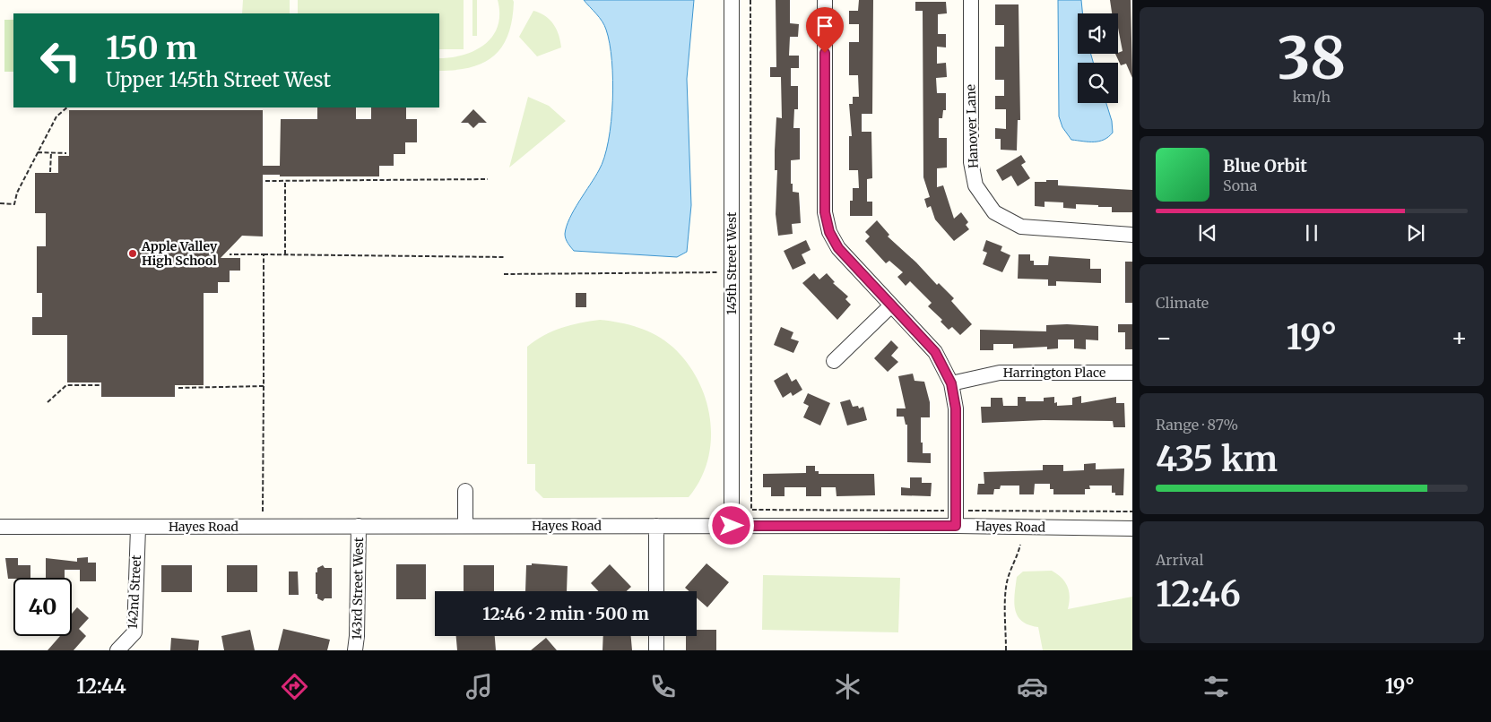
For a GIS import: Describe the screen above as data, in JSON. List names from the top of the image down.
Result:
{
  "streets": {
    "street": [
      "Hanover Lane",
      "145th Street West",
      "Harrington Place",
      "Hayes Road",
      "143rd Street West",
      "142nd Street"
    ]
  },
  "crossings": [
    ["145th Street West", "Hayes Road"],
    ["Hayes Road", "143rd Street West"],
    ["Hayes Road", "142nd Street"]
  ],
  "places": ["Apple Valley High School"],
  "page": {
    "tile": [
      ["38", "km/h"],
      "Climate",
      ["Range · 87%", "435 km"],
      ["Arrival", "12:46"]
    ],
    "turn": ["150 m", "Upper 145th Street West"],
    "song": ["Blue Orbit", "Sona"],
    "heat": ["−", "19°", "+"],
    "limit": "40",
    "trip": "12:46 · 2 min · 500 m",
    "tabs": ["12:44", "19°"]
  }
}
